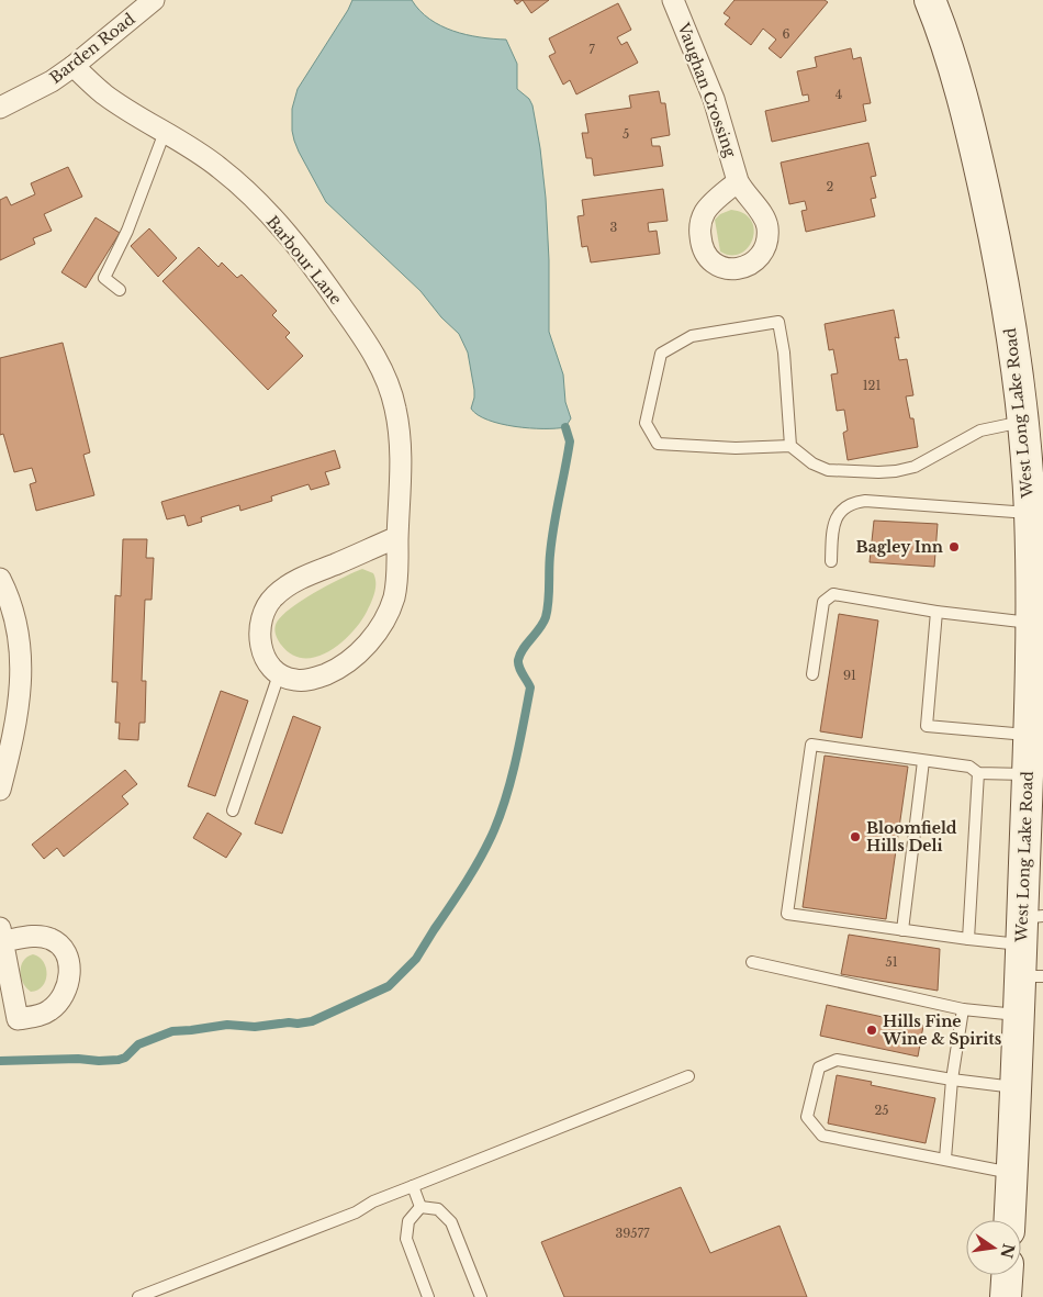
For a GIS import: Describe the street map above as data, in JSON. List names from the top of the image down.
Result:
{
  "streets": {
    "main road": ["West Long Lake Road"],
    "street": ["Barden Road", "Vaughan Crossing", "Barbour Lane"]
  },
  "crossings": [
    ["Barden Road", "Barbour Lane"]
  ],
  "places": ["Bagley Inn", "Bloomfield Hills Deli", "Hills Fine Wine & Spirits"],
  "house_numbers": [
    "6",
    "7",
    "4",
    "5",
    "2",
    "3",
    "121",
    "91",
    "51",
    "25",
    "39577"
  ],
  "north": "right"
}
